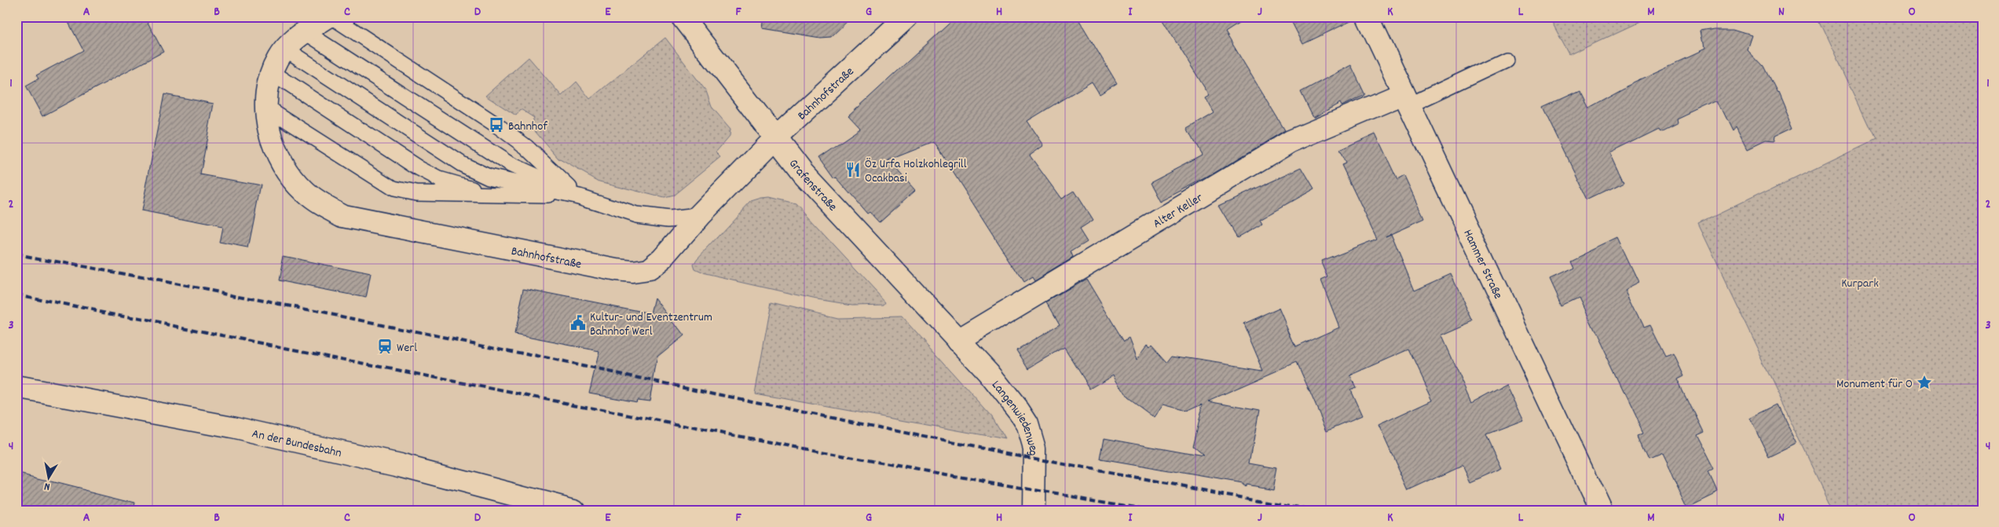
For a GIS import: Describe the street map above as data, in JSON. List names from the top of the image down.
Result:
{
  "streets": {
    "street": [
      "Bahnhofstraße",
      "Grafenstraße",
      "Alter Keller",
      "Hammer Straße",
      "Langenwiedenweg",
      "An der Bundesbahn"
    ]
  },
  "crossings": [
    ["Bahnhofstraße", "Grafenstraße"],
    ["Grafenstraße", "Alter Keller"],
    ["Grafenstraße", "Langenwiedenweg"],
    ["Alter Keller", "Hammer Straße"],
    ["Alter Keller", "Langenwiedenweg"]
  ],
  "parks": ["Kurpark"],
  "places": {
    "bus stop": ["Bahnhof"],
    "restaurant": ["Öz Urfa Holzkohlegrill Ocakbasi"],
    "public building": ["Kultur- und Eventzentrum Bahnhof Werl"],
    "station": ["Werl"],
    "place": ["Monument für O"]
  },
  "north": "bottom",
  "grid": {
    "columns": [
      "A",
      "B",
      "C",
      "D",
      "E",
      "F",
      "G",
      "H",
      "I",
      "J",
      "K",
      "L",
      "M",
      "N",
      "O"
    ],
    "rows": [
      "1",
      "2",
      "3",
      "4"
    ]
  }
}
